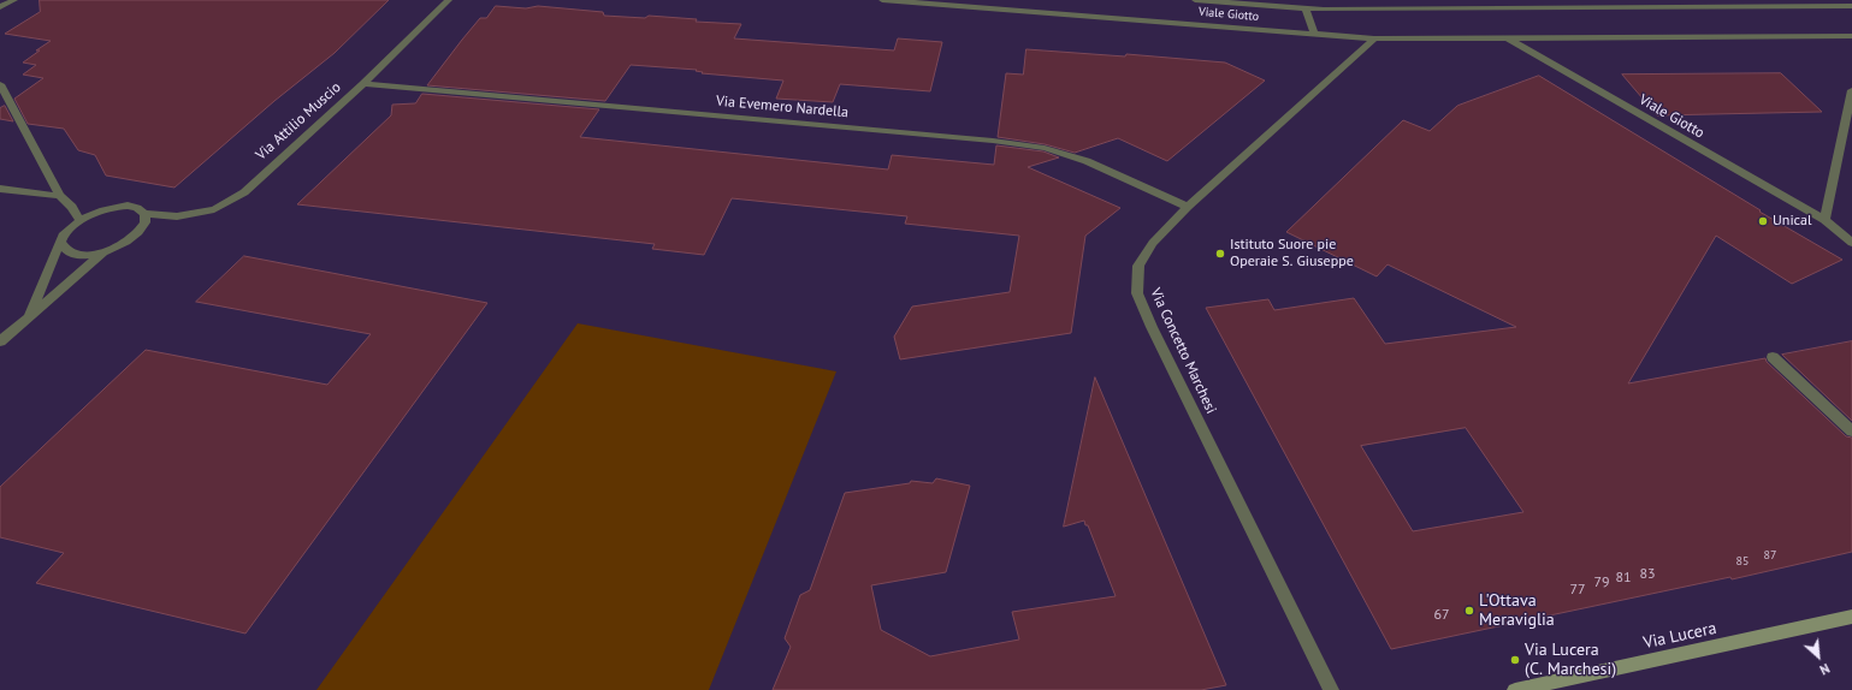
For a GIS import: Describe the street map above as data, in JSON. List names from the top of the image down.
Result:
{
  "streets": {
    "street": [
      "Viale Giotto",
      "Via Evemero Nardella",
      "Via Attilio Muscio",
      "Via Concetto Marchesi",
      "Via Lucera"
    ]
  },
  "crossings": [
    ["Viale Giotto", "Via Concetto Marchesi"],
    ["Via Evemero Nardella", "Via Attilio Muscio"],
    ["Via Evemero Nardella", "Via Concetto Marchesi"]
  ],
  "places": [
    "Unical",
    "Istituto Suore pie Operaie S. Giuseppe",
    "L'Ottava Meraviglia",
    "Via Lucera (C. Marchesi)"
  ],
  "house_numbers": [
    "87",
    "85",
    "83",
    "81",
    "79",
    "77",
    "67"
  ],
  "north": "bottom right"
}
